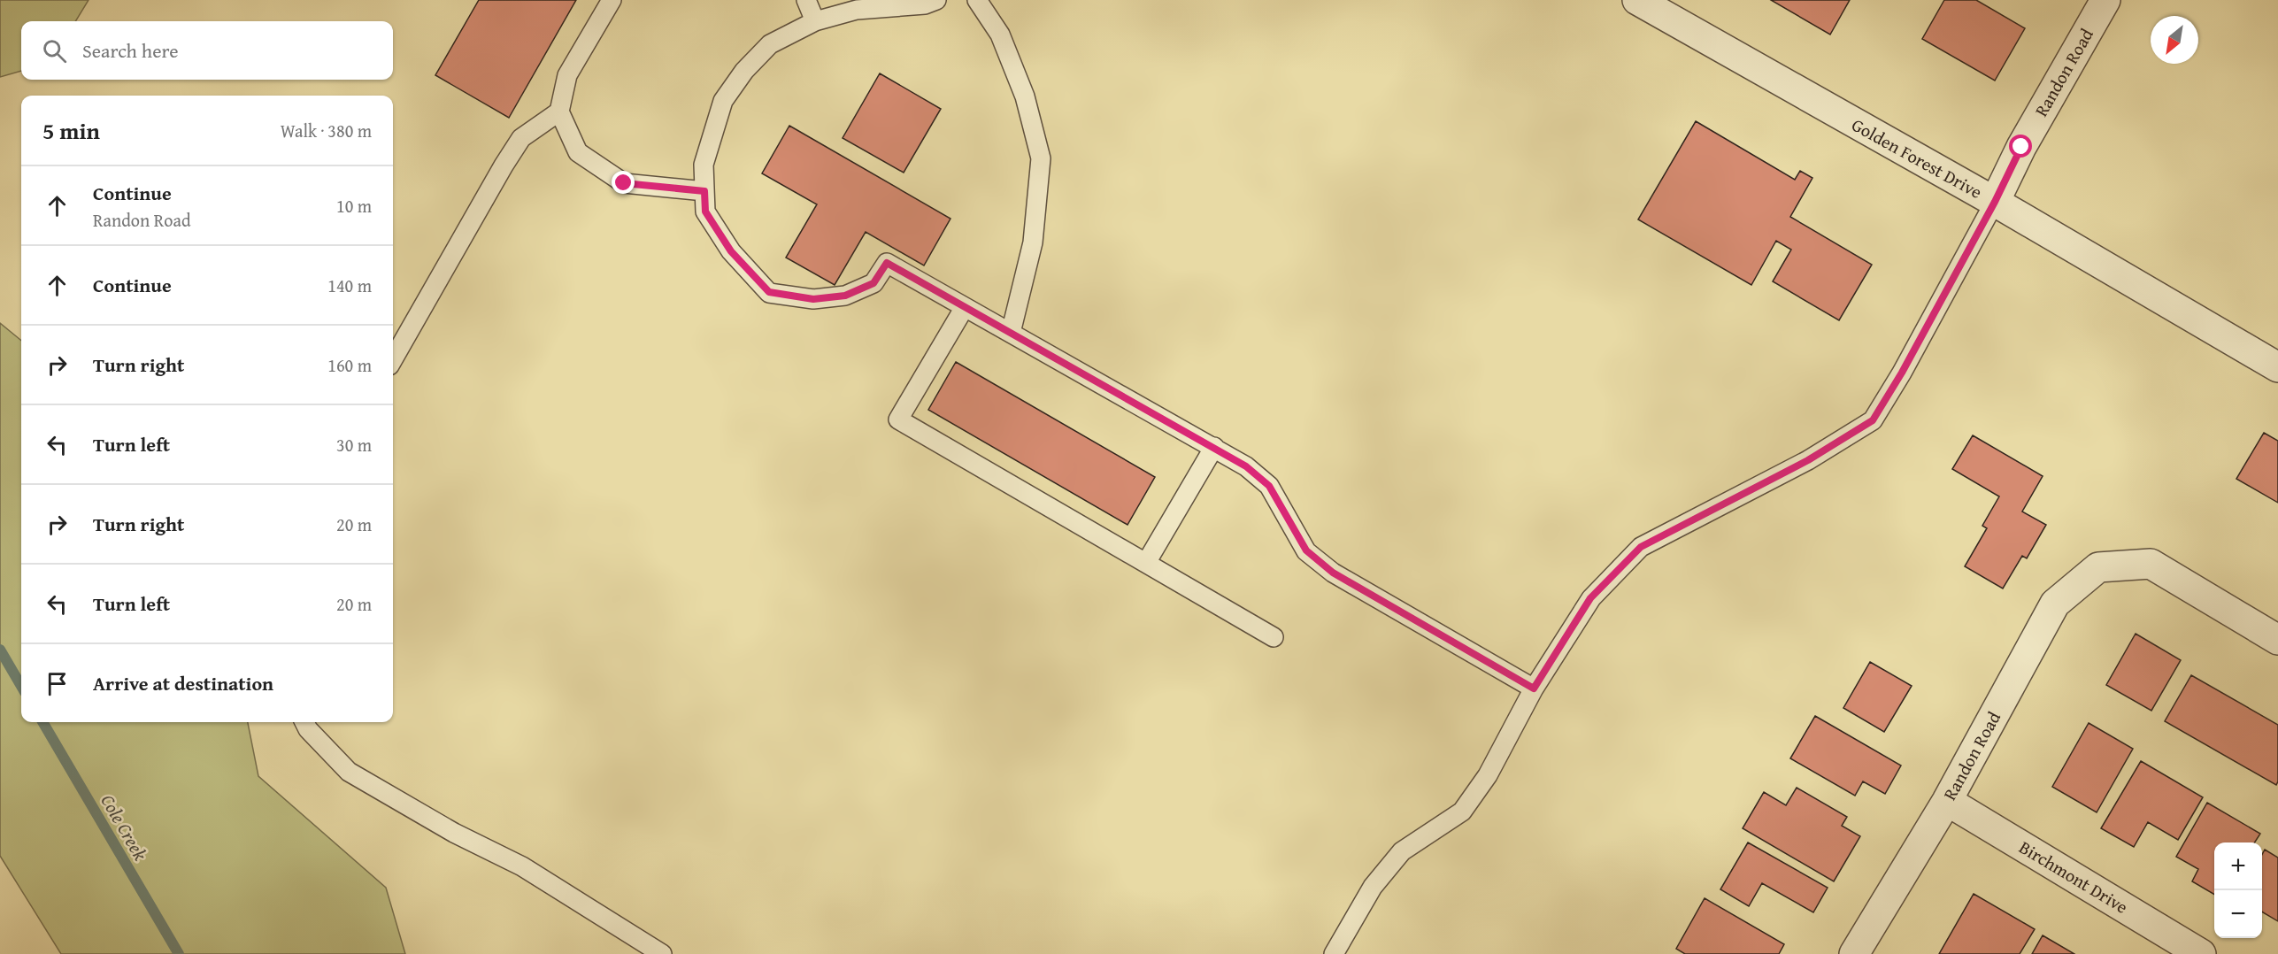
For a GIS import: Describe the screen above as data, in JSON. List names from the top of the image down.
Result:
{
  "streets": {
    "street": ["Randon Road", "Golden Forest Drive", "Birchmont Drive"]
  },
  "crossings": [
    ["Randon Road", "Golden Forest Drive"],
    ["Randon Road", "Birchmont Drive"]
  ],
  "water": ["Cole Creek"],
  "north": "bottom left",
  "page": {
    "search": "Search here",
    "heading": ["5 min", "Walk · 380 m"],
    "list": [
      ["Continue", "Randon Road", "10 m"],
      ["Continue", "140 m"],
      ["Turn right", "160 m"],
      ["Turn left", "30 m"],
      ["Turn right", "20 m"],
      ["Turn left", "20 m"],
      "Arrive at destination"
    ],
    "map_buttons": ["+", "−"]
  }
}
